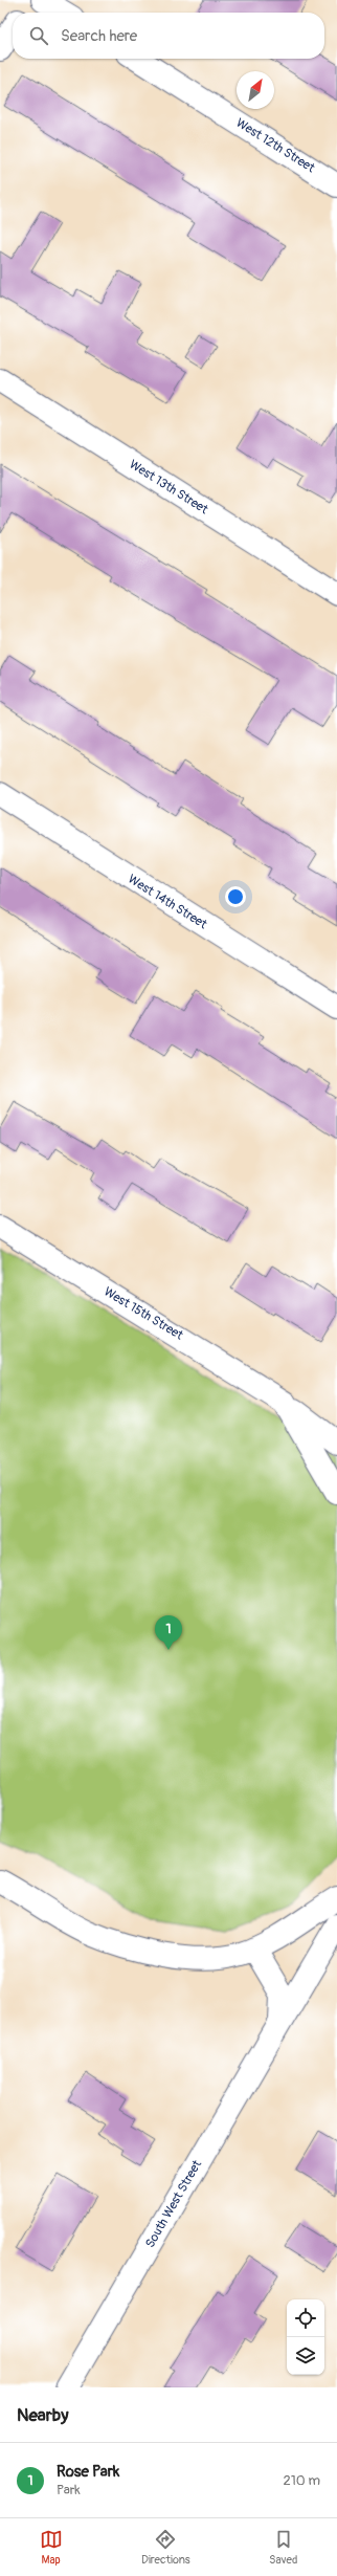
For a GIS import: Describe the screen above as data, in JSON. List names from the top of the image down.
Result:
{
  "streets": {
    "street": [
      "West 12th Street",
      "West 13th Street",
      "West 14th Street",
      "West 15th Street",
      "South West Street"
    ]
  },
  "north": "top right",
  "page": {
    "search": "Search here",
    "pins": "1",
    "heading": "Nearby",
    "list": [
      {
        "mark": "1",
        "name": "Rose Park",
        "note": "Park",
        "value": "210 m"
      }
    ],
    "nav": ["Map", "Directions", "Saved"]
  }
}
